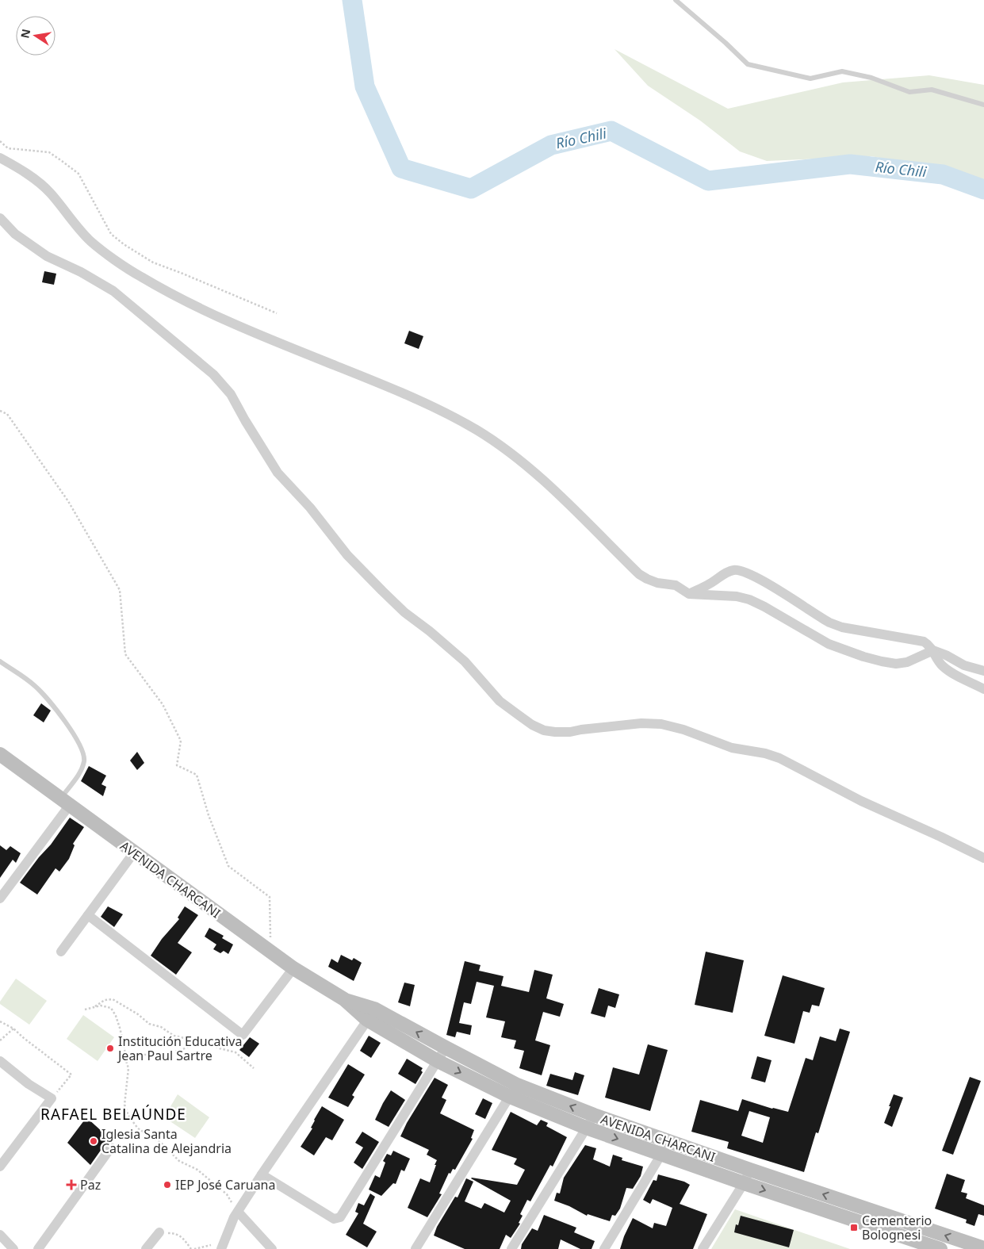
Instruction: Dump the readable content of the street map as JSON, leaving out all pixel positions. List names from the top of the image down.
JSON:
{
  "streets": {
    "main road": ["AVENIDA CHARCANI"]
  },
  "districts": ["RAFAEL BELAÚNDE"],
  "water": ["Río Chili"],
  "places": {
    "other": ["Institución Educativa Jean Paul Sartre", "Iglesia Santa Catalina de Alejandria", "IEP José Caruana"],
    "health": ["Paz"],
    "transit": ["Cementerio Bolognesi"]
  },
  "north": "left"
}
